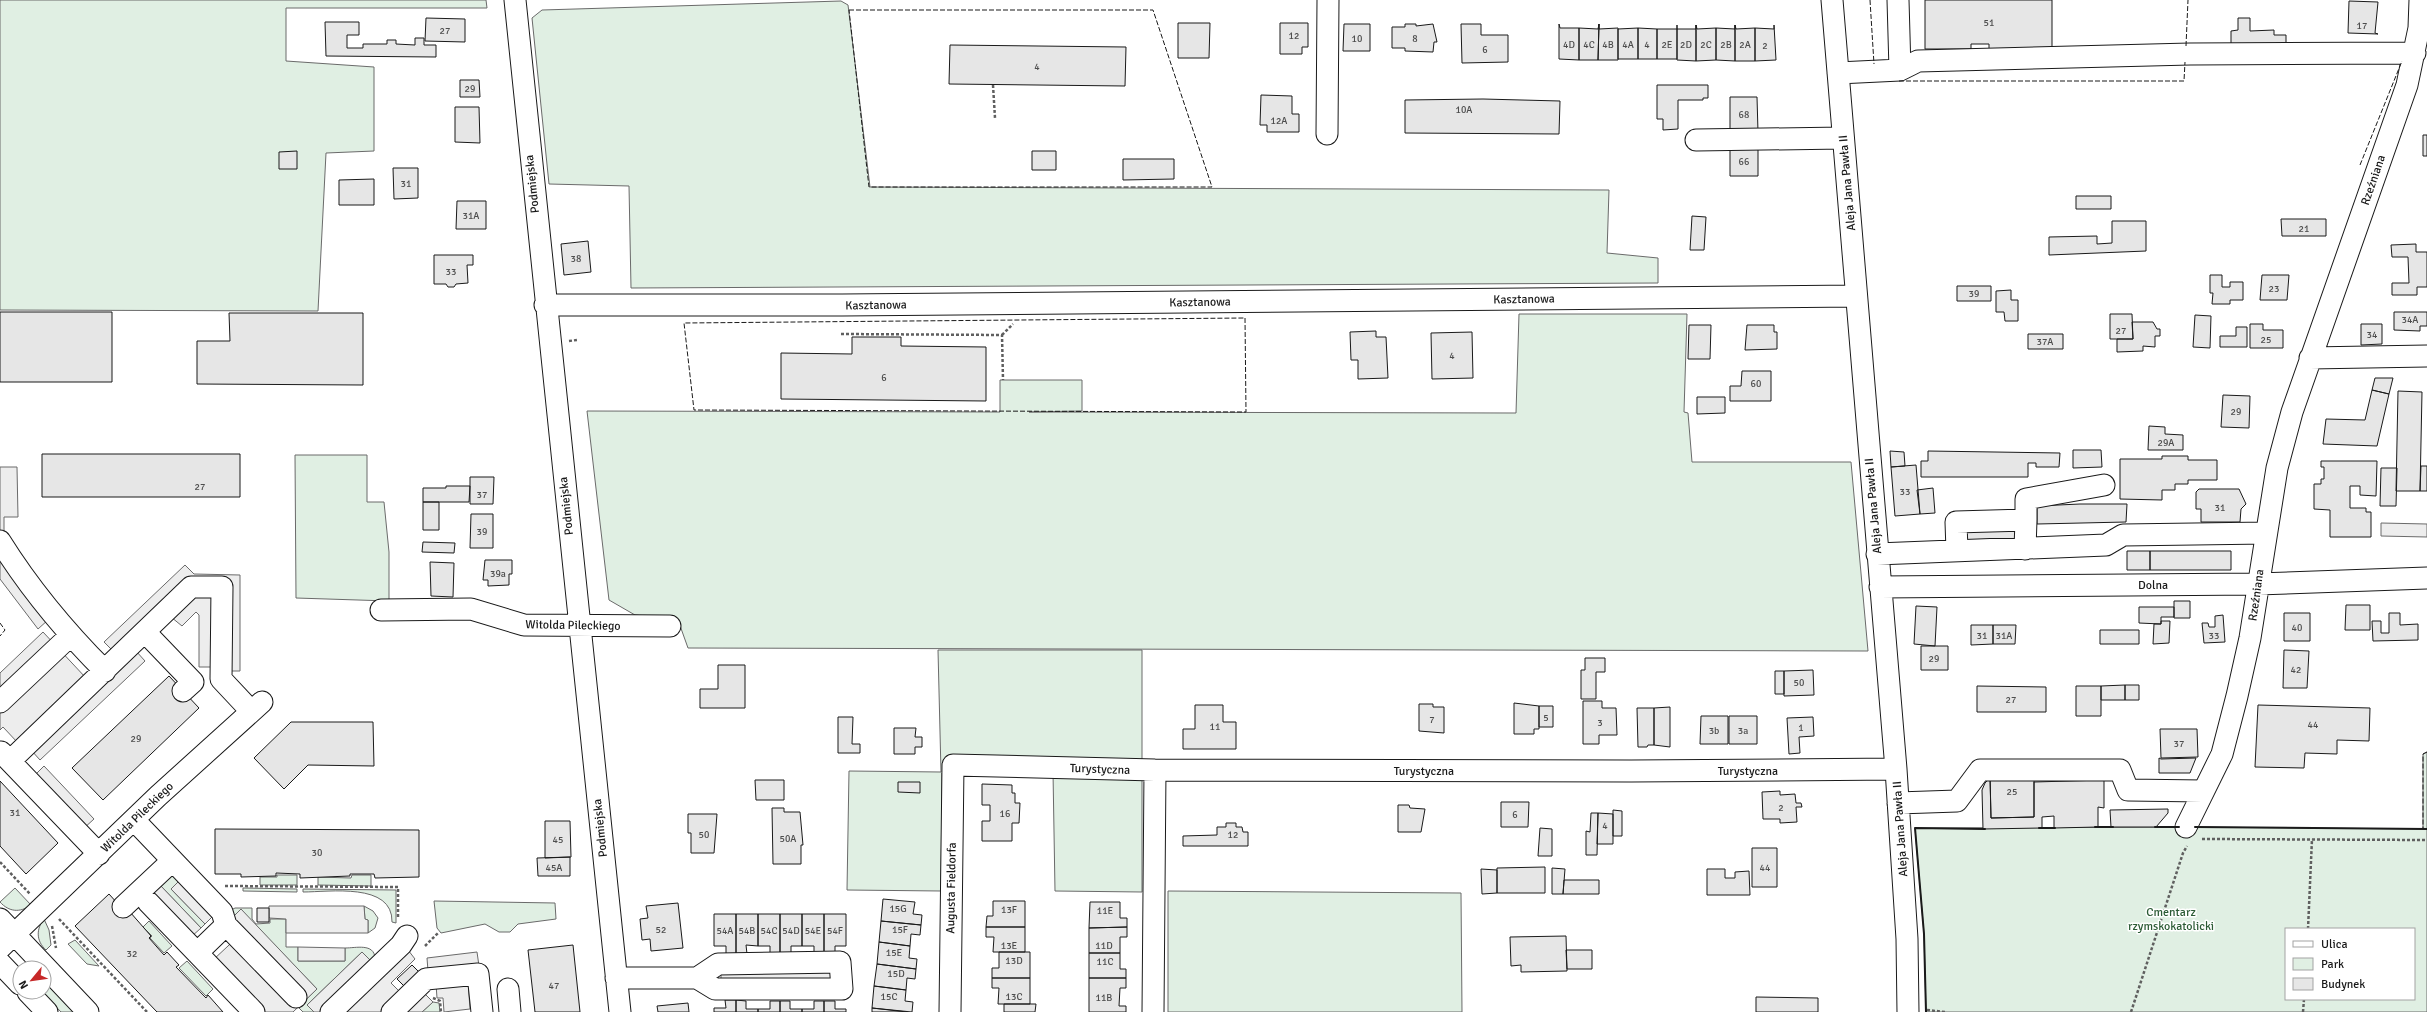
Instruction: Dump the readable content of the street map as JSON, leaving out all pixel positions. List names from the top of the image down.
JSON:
{
  "streets": {
    "street": [
      "Rzeźniana",
      "Aleja Jana Pawła II",
      "Podmiejska",
      "Kasztanowa",
      "Dolna",
      "Witolda Pileckiego",
      "Turystyczna",
      "Augusta Fieldorfa"
    ]
  },
  "crossings": [
    ["Rzeźniana", "Dolna"],
    ["Aleja Jana Pawła II", "Kasztanowa"],
    ["Aleja Jana Pawła II", "Dolna"],
    ["Aleja Jana Pawła II", "Turystyczna"],
    ["Podmiejska", "Kasztanowa"],
    ["Podmiejska", "Witolda Pileckiego"],
    ["Turystyczna", "Augusta Fieldorfa"]
  ],
  "parks": ["Cmentarz rzymskokatolicki"],
  "house_numbers": [
    "51",
    "17",
    "27",
    "12",
    "10",
    "8",
    "4D",
    "4C",
    "4B",
    "4A",
    "4",
    "2E",
    "2D",
    "2C",
    "2B",
    "2A",
    "2",
    "6",
    "4",
    "29",
    "10A",
    "68",
    "12A",
    "66",
    "31",
    "31A",
    "21",
    "38",
    "33",
    "23",
    "39",
    "34A",
    "27",
    "34",
    "25",
    "37A",
    "4",
    "6",
    "60",
    "29",
    "29A",
    "27",
    "33",
    "37",
    "31",
    "39",
    "39a",
    "40",
    "31",
    "31A",
    "33",
    "29",
    "42",
    "50",
    "27",
    "5",
    "7",
    "3",
    "44",
    "11",
    "1",
    "3b",
    "3a",
    "29",
    "37",
    "25",
    "2",
    "31",
    "16",
    "6",
    "4",
    "50",
    "12",
    "50A",
    "45",
    "30",
    "45A",
    "44",
    "15G",
    "13F",
    "11E",
    "52",
    "15F",
    "54A",
    "54B",
    "54C",
    "54D",
    "54E",
    "54F",
    "13E",
    "11D",
    "15E",
    "32",
    "13D",
    "11C",
    "15D",
    "47",
    "15C",
    "13C",
    "11B"
  ],
  "legend": ["Ulica", "Park", "Budynek"],
  "north": "bottom left"
}
